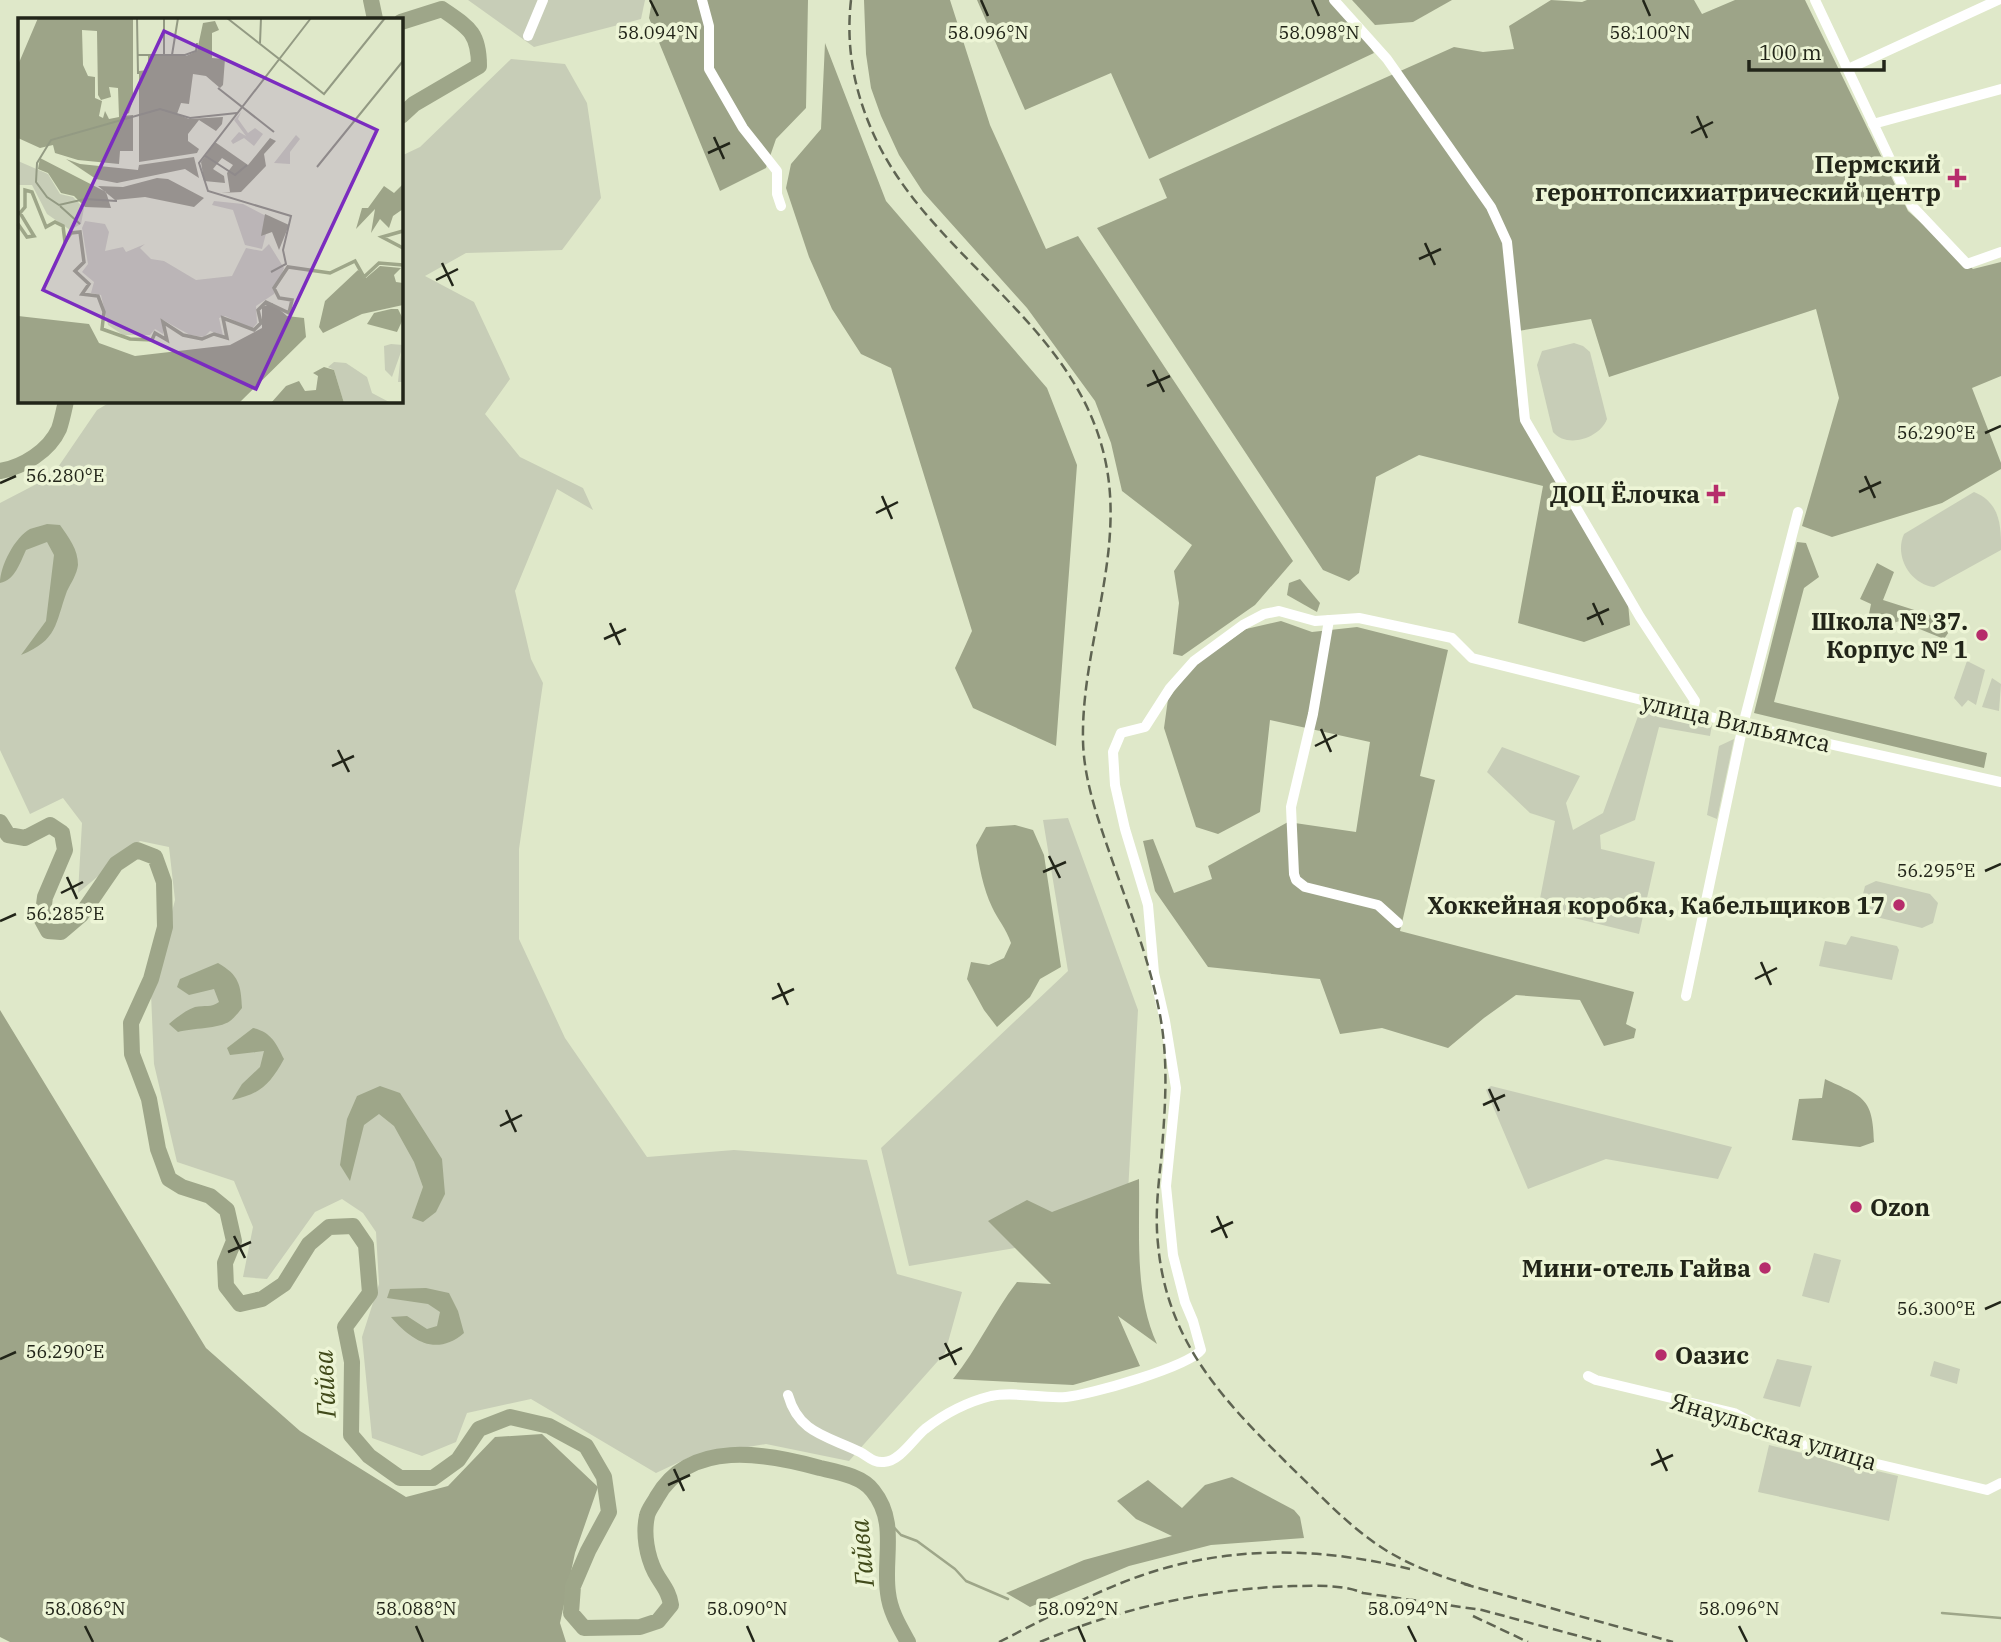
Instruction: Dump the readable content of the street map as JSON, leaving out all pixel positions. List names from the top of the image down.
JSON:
{
  "streets": {
    "street": ["улица Вильямса", "Янаульская улица"]
  },
  "water": ["Гайва"],
  "places": {
    "health": ["Пермский геронтопсихиатрический центр", "ДОЦ Ёлочка"],
    "other": [
      "Школа № 37. Корпус № 1",
      "Хоккейная коробка, Кабельщиков 17",
      "Ozon",
      "Мини-отель Гайва",
      "Оазис"
    ]
  },
  "scale_bar": "100 m",
  "coordinates": [
    "58.094°N",
    "58.096°N",
    "58.098°N",
    "58.100°N",
    "56.290°E",
    "56.280°E",
    "56.295°E",
    "56.285°E",
    "56.300°E",
    "58.086°N",
    "58.088°N",
    "58.090°N",
    "58.092°N"
  ]
}
